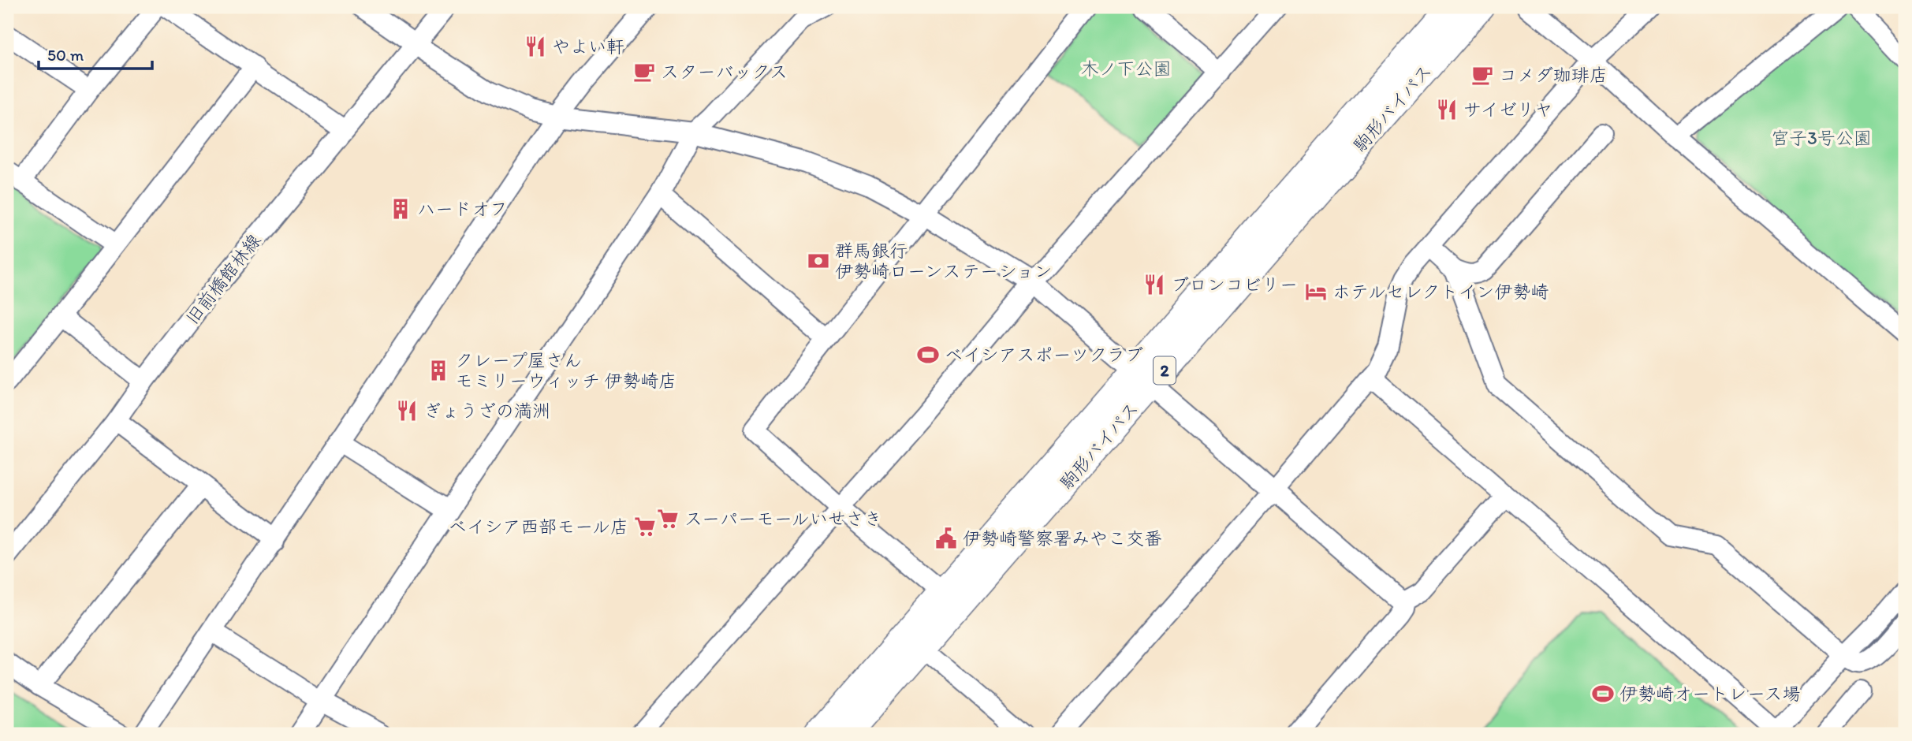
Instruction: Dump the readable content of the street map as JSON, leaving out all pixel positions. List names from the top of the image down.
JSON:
{
  "streets": {
    "main road": ["駒形バイパス", "2"],
    "street": ["旧前橋館林線"]
  },
  "parks": ["木ノ下公園", "宮子3号公園"],
  "places": {
    "restaurant": [
      "やよい軒",
      "サイゼリヤ",
      "ブロンコビリー",
      "ぎょうざの満洲"
    ],
    "cafe": ["スターバックス", "コメダ珈琲店"],
    "building": ["ハードオフ", "クレープ屋さん モミリーウィッチ 伊勢崎店"],
    "bank": ["群馬銀行 伊勢崎ローンステーション"],
    "hotel": ["ホテルセレクトイン伊勢崎"],
    "sports": ["ベイシアスポーツクラブ", "伊勢崎オートレース場"],
    "supermarket": ["スーパーモールいせさき", "ベイシア西部モール店"],
    "public building": ["伊勢崎警察署みやこ交番"]
  },
  "scale_bar": "50 m"
}
